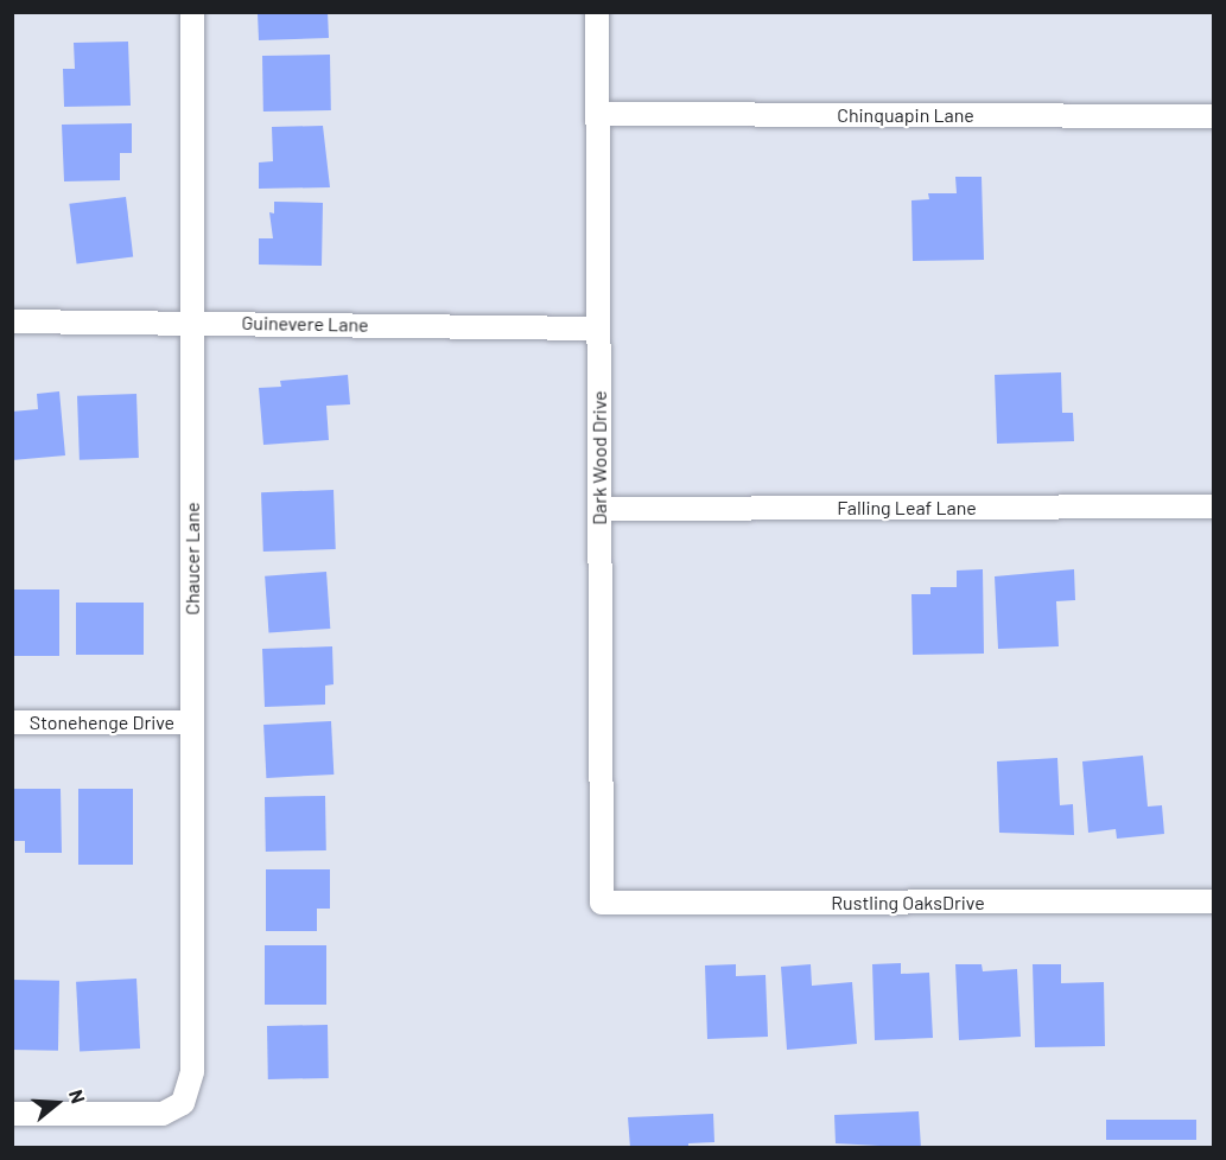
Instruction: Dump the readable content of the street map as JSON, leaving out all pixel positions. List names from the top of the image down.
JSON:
{
  "streets": {
    "street": [
      "Chinquapin Lane",
      "Guinevere Lane",
      "Dark Wood Drive",
      "Falling Leaf Lane",
      "Chaucer Lane",
      "Stonehenge Drive",
      "Rustling OaksDrive"
    ]
  },
  "crossings": [
    ["Chinquapin Lane", "Dark Wood Drive"],
    ["Guinevere Lane", "Dark Wood Drive"],
    ["Guinevere Lane", "Chaucer Lane"],
    ["Dark Wood Drive", "Falling Leaf Lane"],
    ["Dark Wood Drive", "Rustling OaksDrive"],
    ["Chaucer Lane", "Stonehenge Drive"]
  ],
  "north": "right"
}
